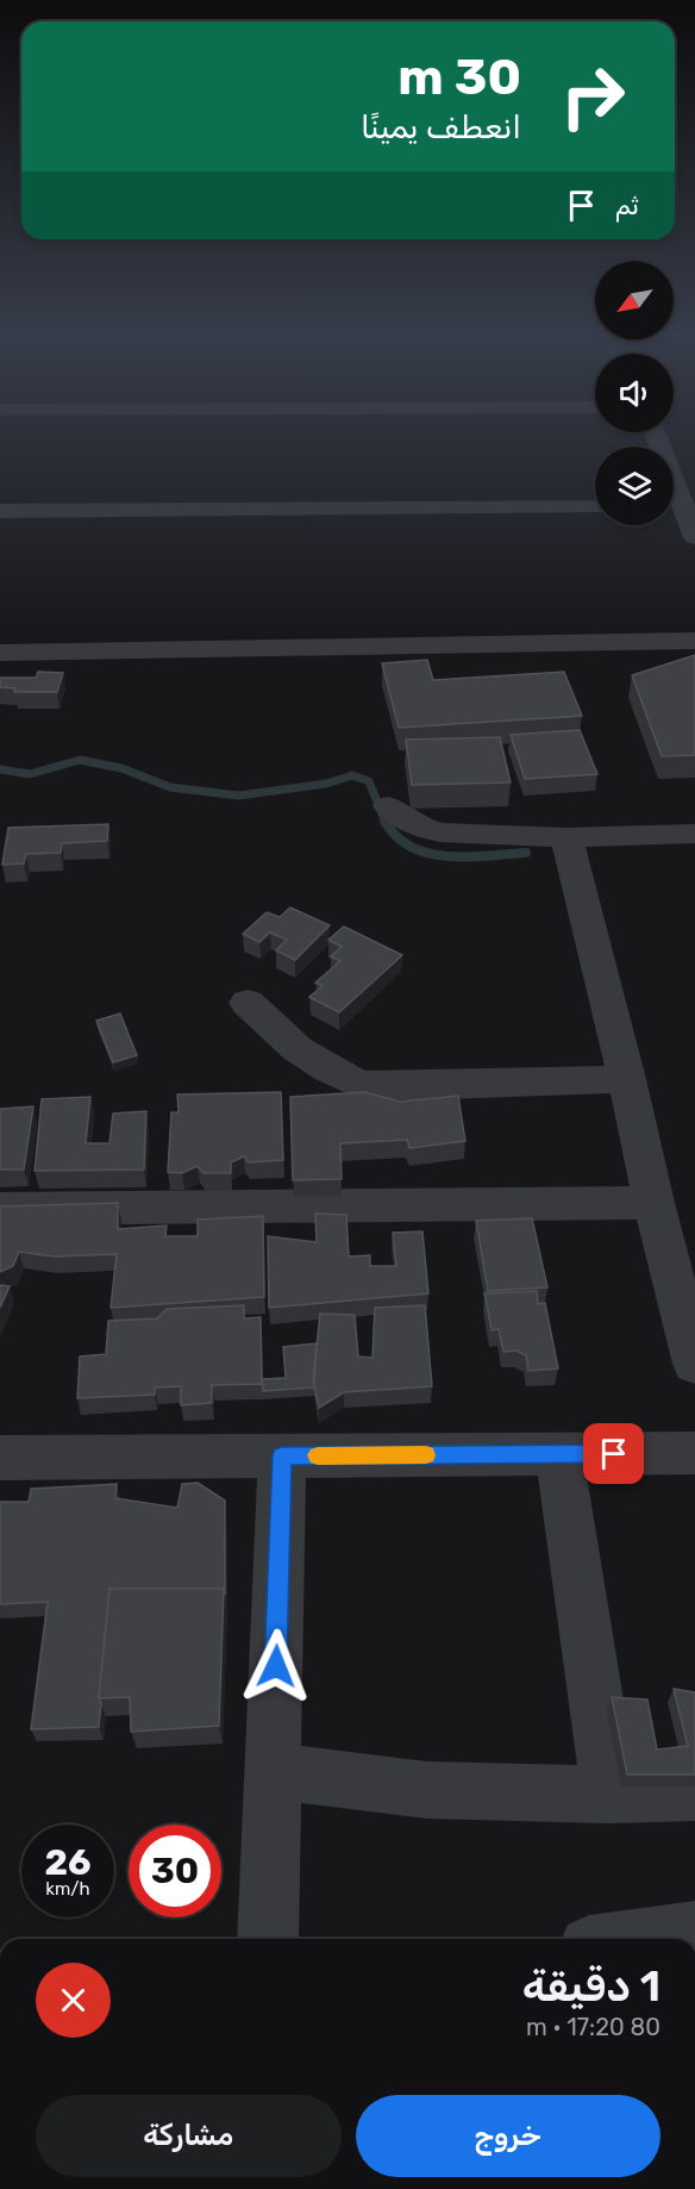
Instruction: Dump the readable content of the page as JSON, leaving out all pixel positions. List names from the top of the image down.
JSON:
{
  "north": "bottom left",
  "page": {
    "turn": ["30 m", "انعطف يمينًا"],
    "then": "ثم",
    "speed": "26 km/h",
    "limit": "30",
    "heading": ["1 دقيقة", "80 m · 17:20"],
    "buttons": ["خروج", "مشاركة"]
  }
}
